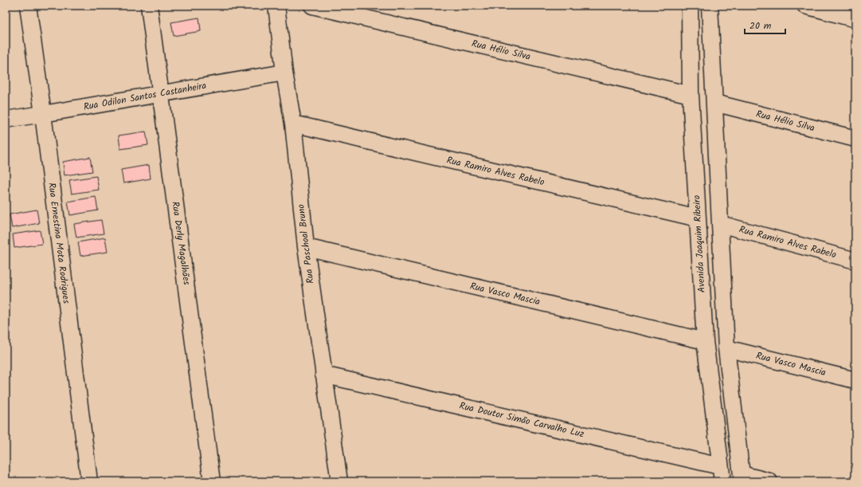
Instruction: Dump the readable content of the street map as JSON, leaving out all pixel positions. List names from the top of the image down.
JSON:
{
  "streets": {
    "street": [
      "Rua Hélio Silva",
      "Rua Odilon Santos Castanheira",
      "Rua Ramiro Alves Rabelo",
      "Rua Ernestina Mota Rodrigues",
      "Rua Derly Magalhães",
      "Rua Paschoal Bruno",
      "Avenida Joaquim Ribeiro",
      "Rua Vasco Mascia",
      "Rua Doutor Simão Carvalho Luz"
    ]
  },
  "crossings": [
    ["Rua Hélio Silva", "Avenida Joaquim Ribeiro"],
    ["Rua Odilon Santos Castanheira", "Rua Ernestina Mota Rodrigues"],
    ["Rua Odilon Santos Castanheira", "Rua Derly Magalhães"],
    ["Rua Odilon Santos Castanheira", "Rua Paschoal Bruno"],
    ["Rua Ramiro Alves Rabelo", "Rua Paschoal Bruno"],
    ["Rua Ramiro Alves Rabelo", "Avenida Joaquim Ribeiro"],
    ["Rua Paschoal Bruno", "Rua Vasco Mascia"],
    ["Rua Paschoal Bruno", "Rua Doutor Simão Carvalho Luz"],
    ["Avenida Joaquim Ribeiro", "Rua Vasco Mascia"],
    ["Avenida Joaquim Ribeiro", "Rua Doutor Simão Carvalho Luz"]
  ],
  "scale_bar": "20 m"
}
